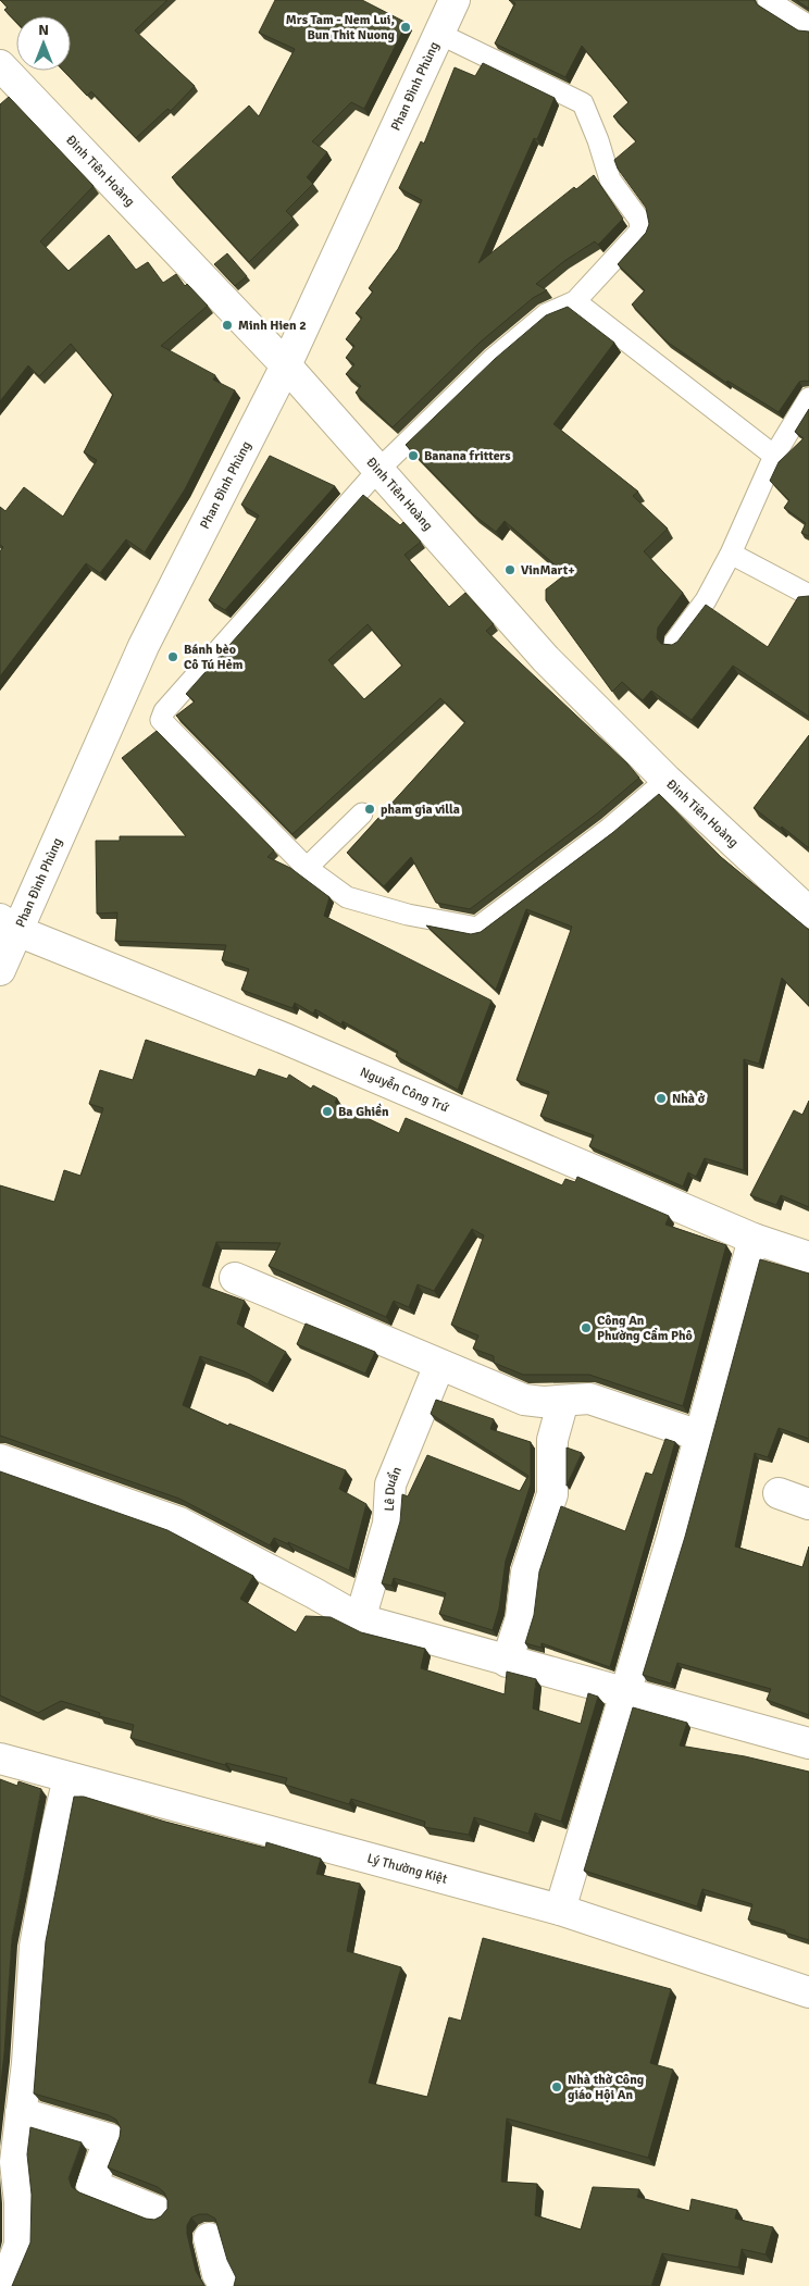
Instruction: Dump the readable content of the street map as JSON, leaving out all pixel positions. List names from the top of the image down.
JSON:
{
  "streets": {
    "street": [
      "Phan Đình Phùng",
      "Đinh Tiên Hoàng",
      "Nguyễn Công Trứ",
      "Lê Duẩn",
      "Lý Thường Kiệt"
    ]
  },
  "crossings": [
    ["Phan Đình Phùng", "Đinh Tiên Hoàng"],
    ["Phan Đình Phùng", "Nguyễn Công Trứ"]
  ],
  "places": [
    "Mrs Tam - Nem Lui, Bun Thit Nuong",
    "Minh Hien 2",
    "Banana fritters",
    "VinMart+",
    "Bánh bèo Cô Tú Hẻm",
    "pham gia villa",
    "Nhà ở",
    "Ba Ghiền",
    "Công An Phường Cẩm Phô",
    "Nhà thờ Công giáo Hội An"
  ],
  "north": "top"
}
